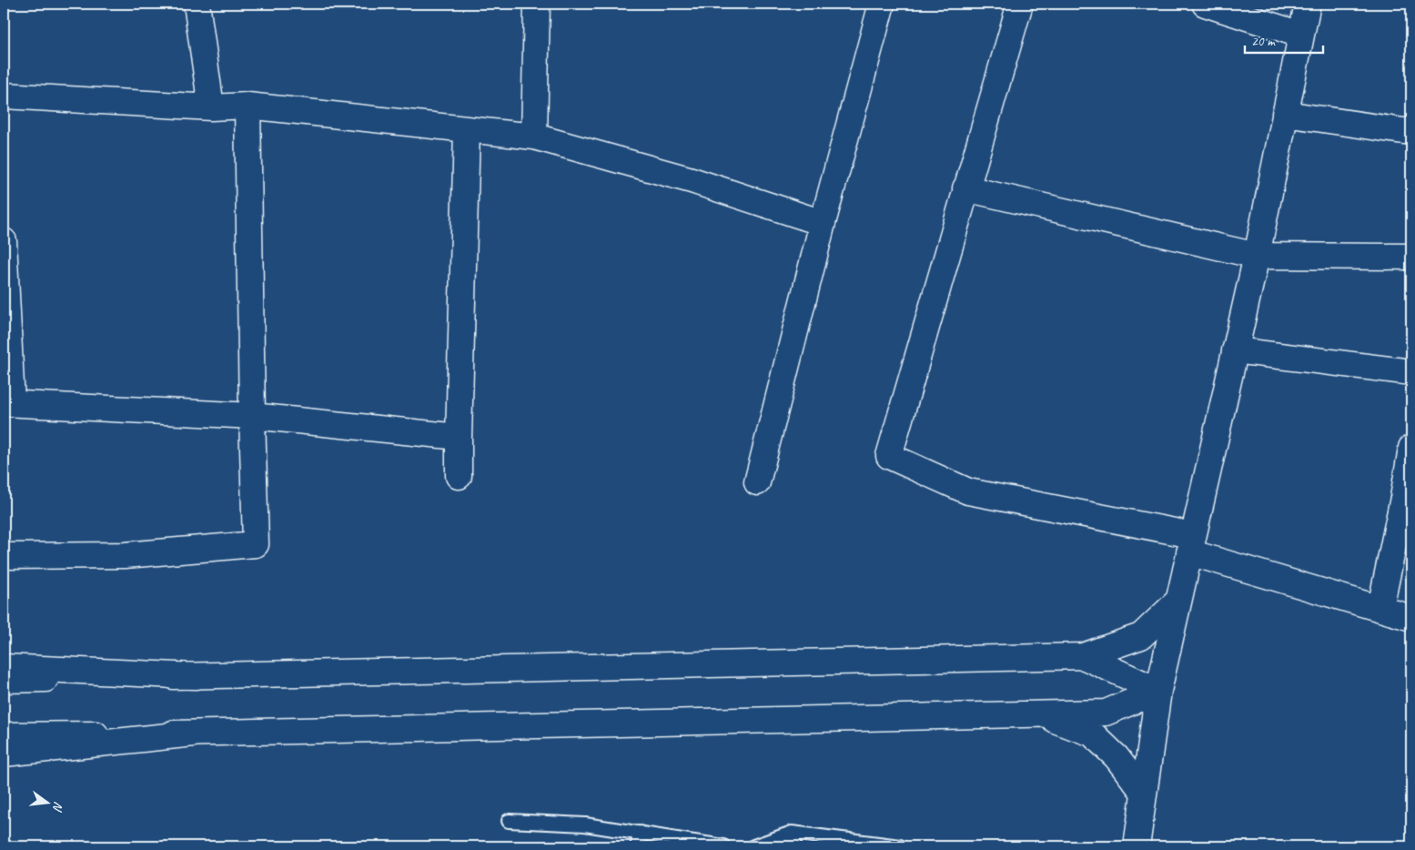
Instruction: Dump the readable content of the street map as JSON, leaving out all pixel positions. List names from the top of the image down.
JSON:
{
  "scale_bar": "20 m",
  "north": "right"
}
